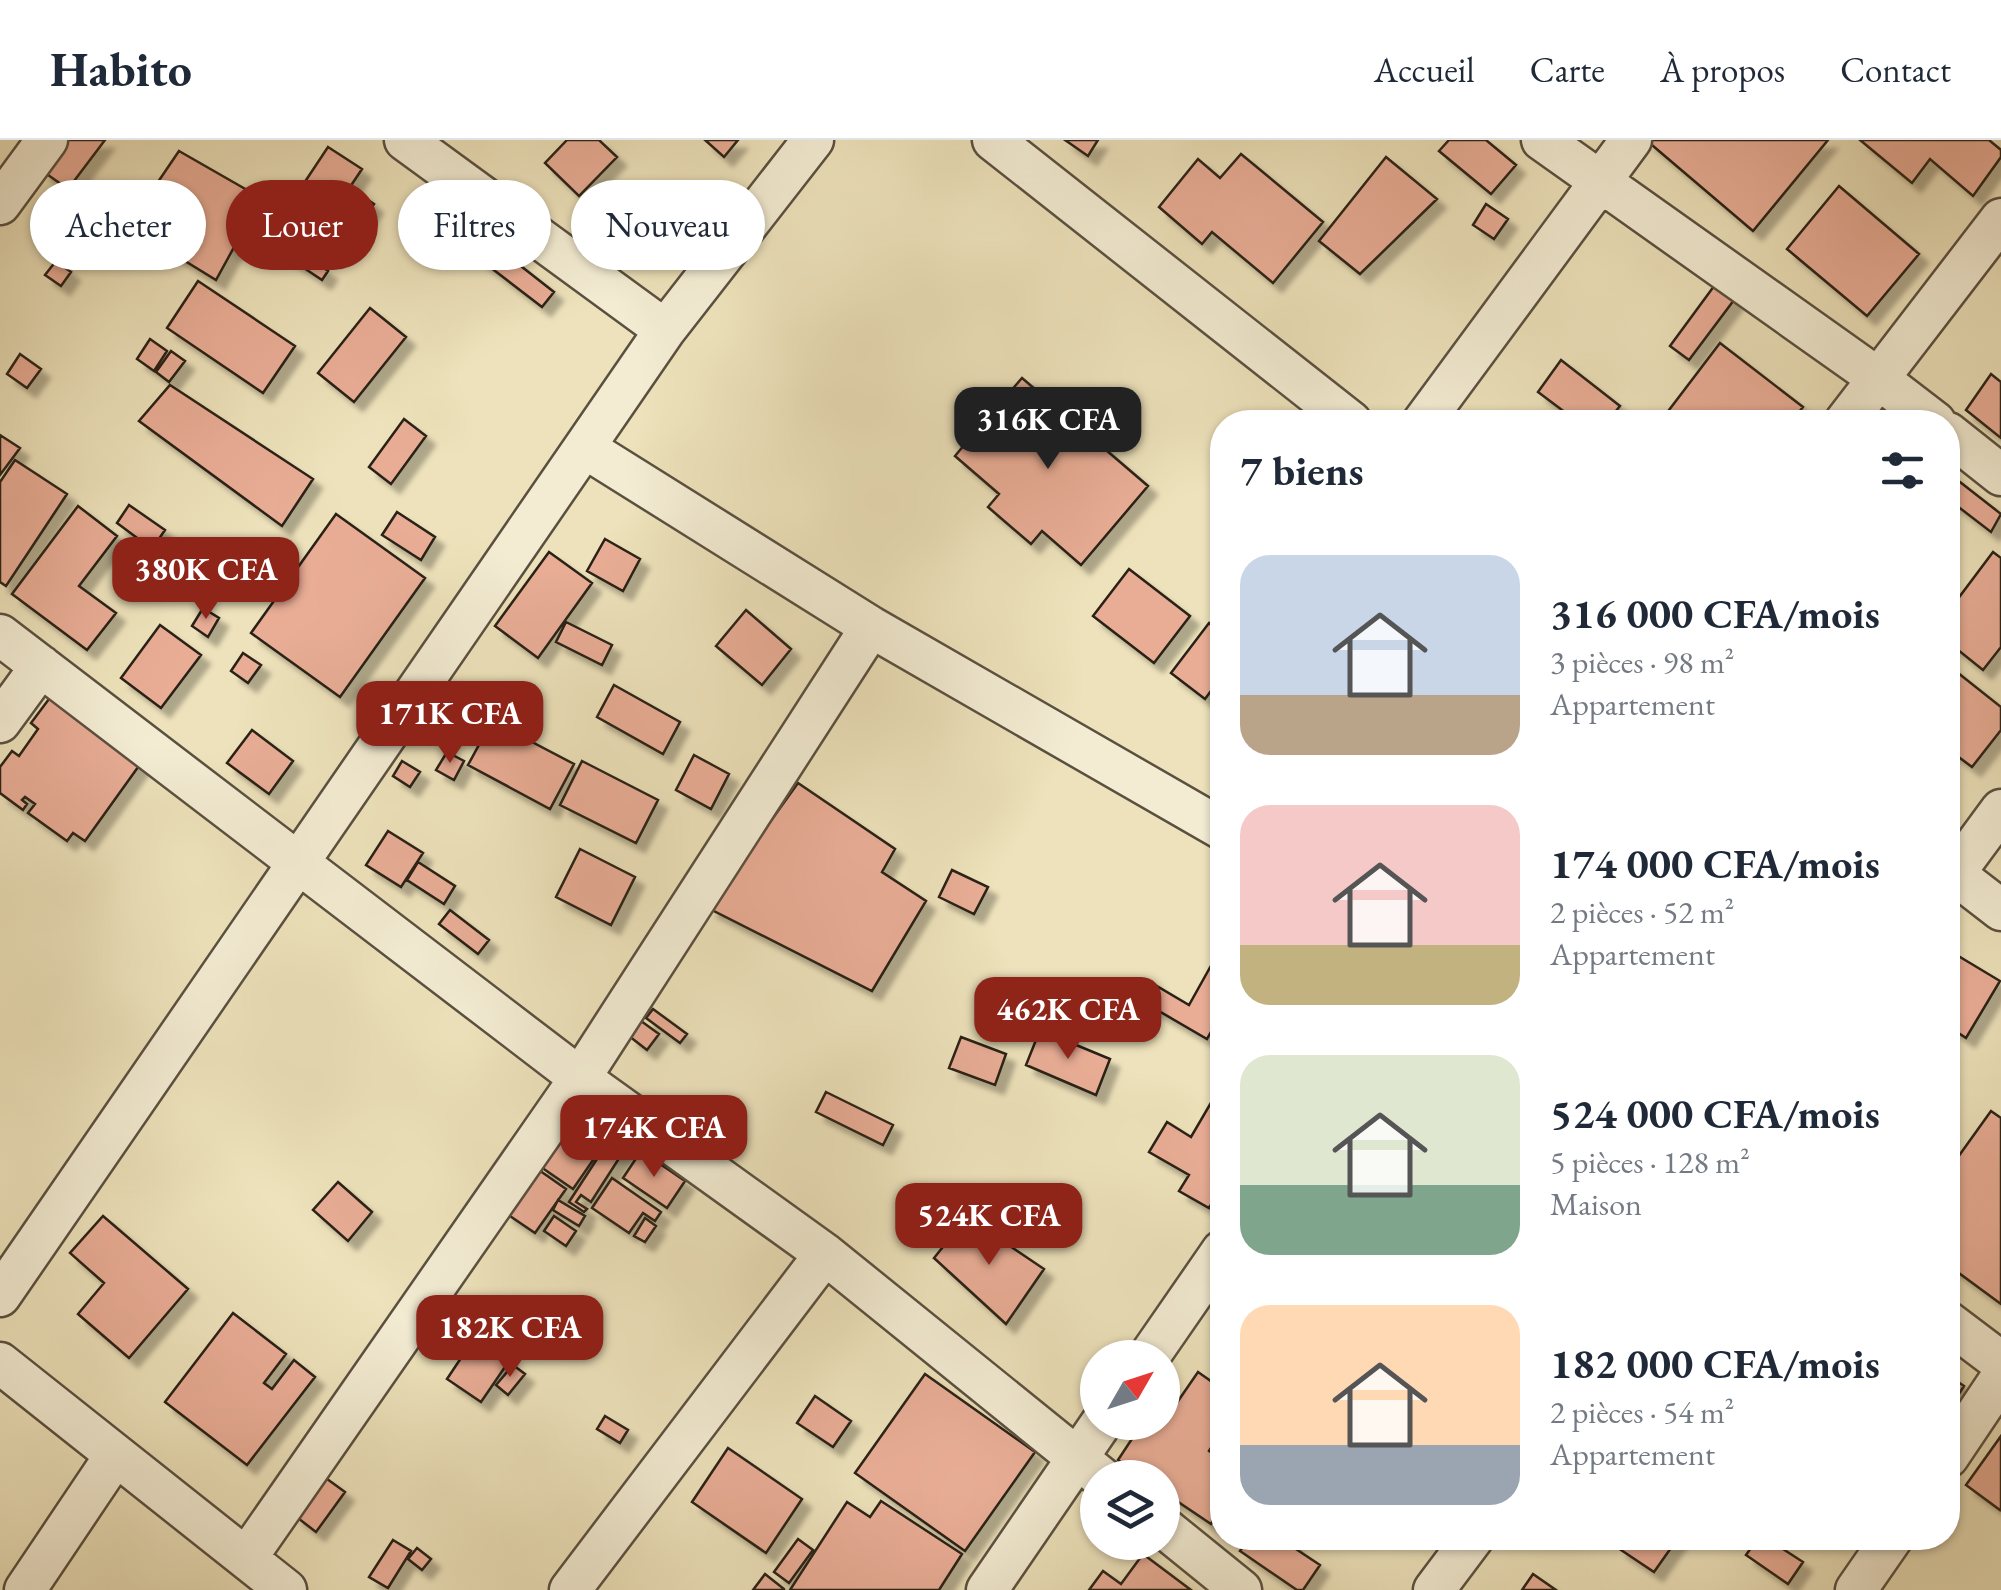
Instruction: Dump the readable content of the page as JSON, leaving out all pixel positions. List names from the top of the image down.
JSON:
{
  "north": "top right",
  "page": {
    "header": "Habito",
    "nav": [
      "Accueil",
      "Carte",
      "À propos",
      "Contact"
    ],
    "chip": [
      "Acheter",
      "Louer",
      "Filtres",
      "Nouveau"
    ],
    "price": [
      "316K CFA",
      "380K CFA",
      "171K CFA",
      "462K CFA",
      "174K CFA",
      "524K CFA",
      "182K CFA"
    ],
    "heading": "7 biens",
    "list": [
      {
        "name": "316 000 CFA/mois",
        "note": "3 pièces · 98 m² · Appartement"
      },
      {
        "name": "174 000 CFA/mois",
        "note": "2 pièces · 52 m² · Appartement"
      },
      {
        "name": "524 000 CFA/mois",
        "note": "5 pièces · 128 m² · Maison"
      },
      {
        "name": "182 000 CFA/mois",
        "note": "2 pièces · 54 m² · Appartement"
      }
    ]
  }
}
